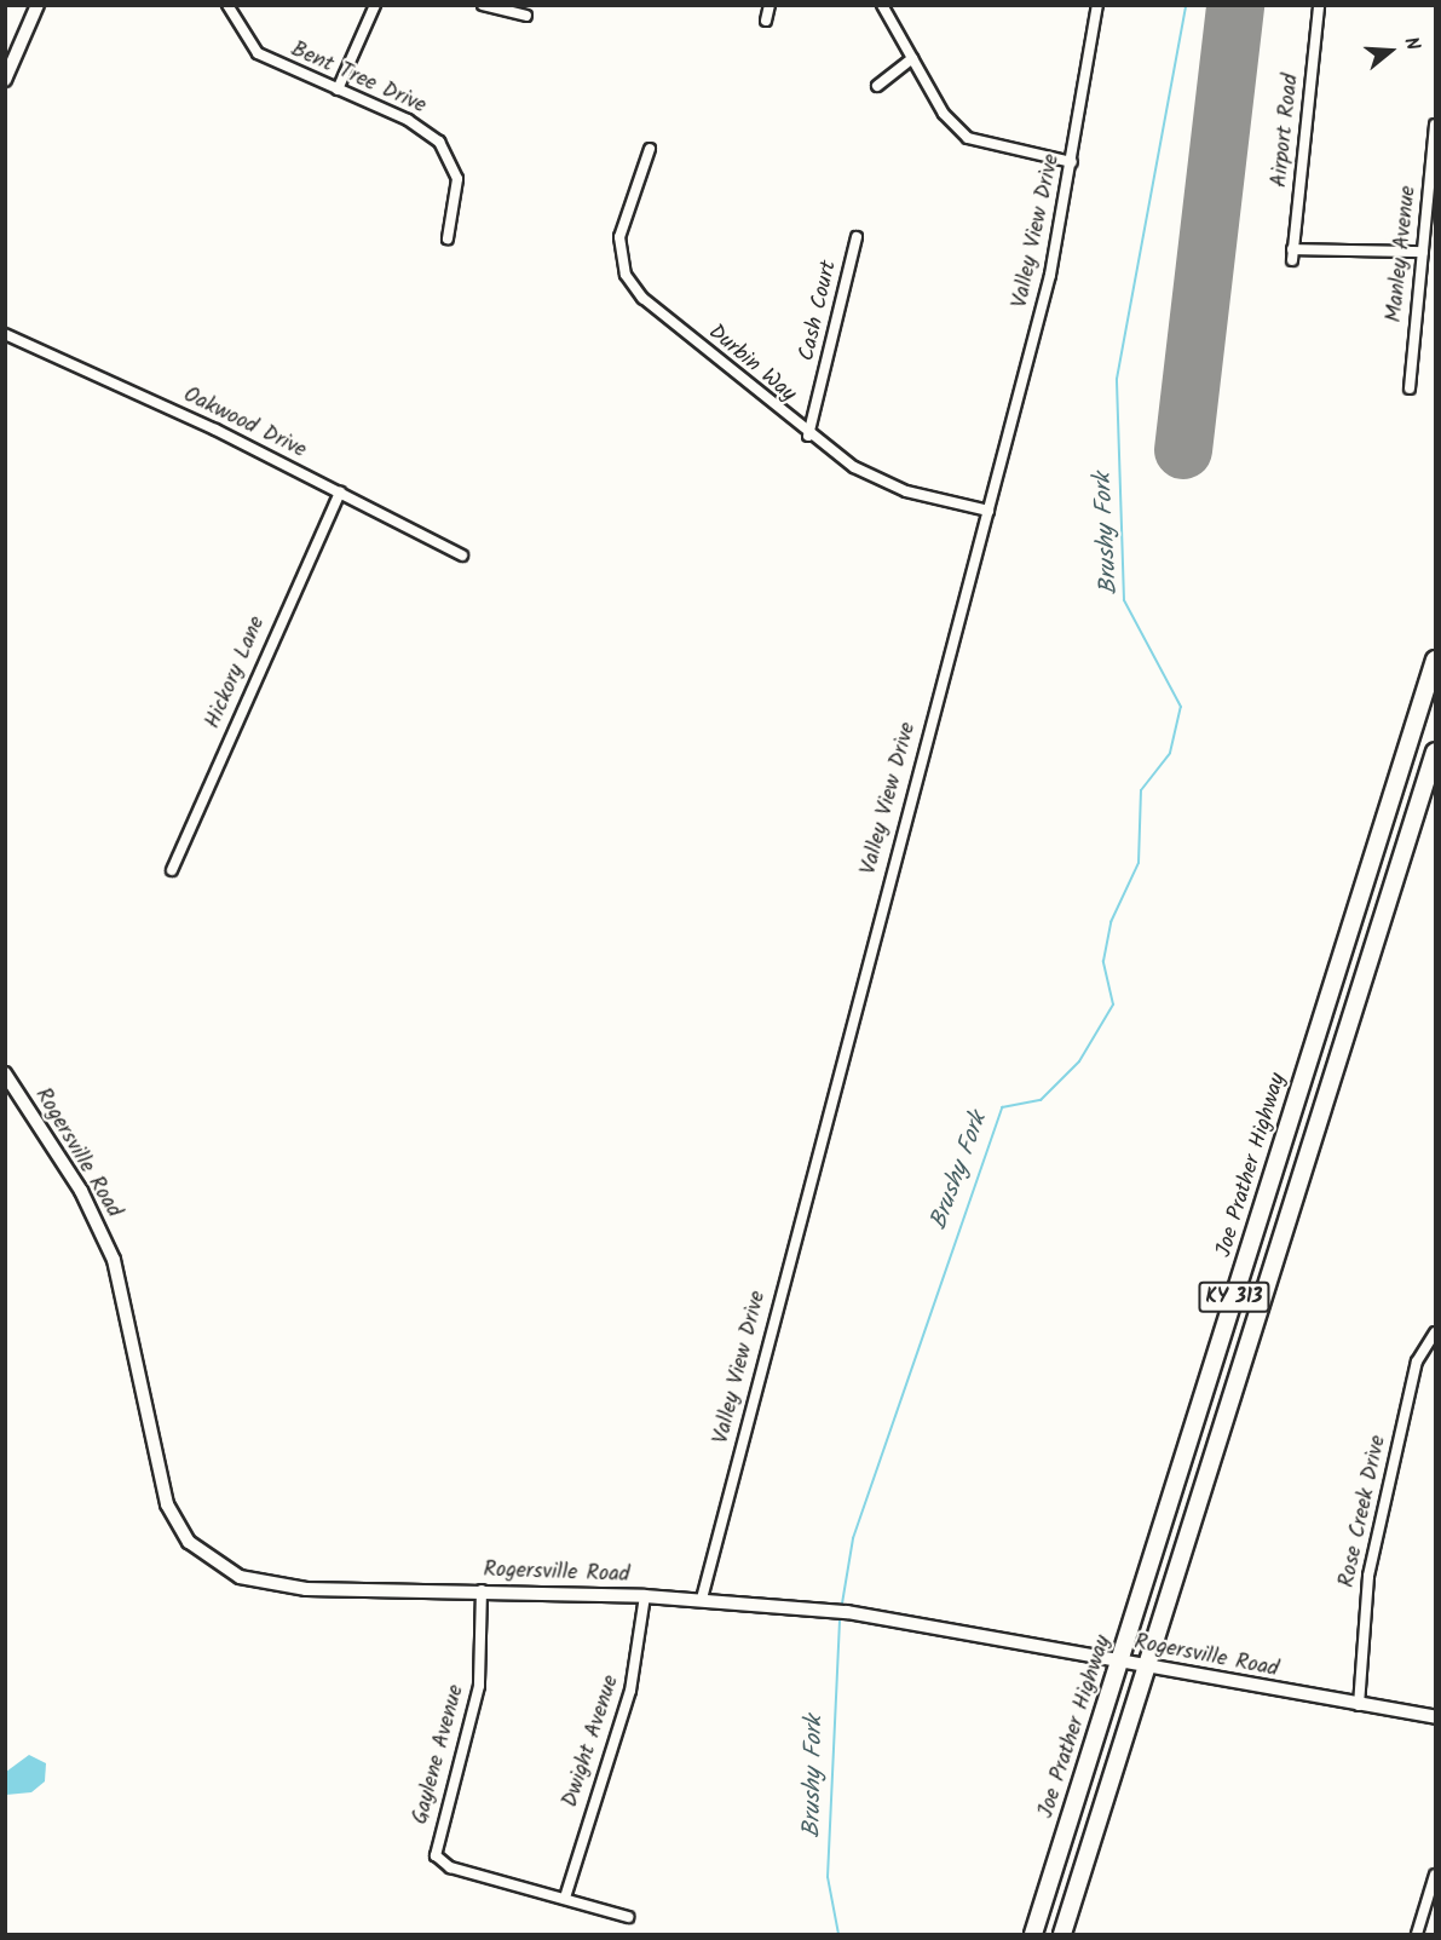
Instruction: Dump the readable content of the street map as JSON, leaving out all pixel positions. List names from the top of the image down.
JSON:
{
  "streets": {
    "highway": ["Joe Prather Highway", "KY 313"],
    "street": [
      "Bent Tree Drive",
      "Airport Road",
      "Valley View Drive",
      "Manley Avenue",
      "Cash Court",
      "Durbin Way",
      "Oakwood Drive",
      "Hickory Lane",
      "Rogersville Road",
      "Rose Creek Drive",
      "Dwight Avenue",
      "Gaylene Avenue"
    ]
  },
  "crossings": [
    ["Airport Road", "Manley Avenue"],
    ["Valley View Drive", "Durbin Way"],
    ["Valley View Drive", "Rogersville Road"],
    ["Cash Court", "Durbin Way"],
    ["Oakwood Drive", "Hickory Lane"],
    ["Rogersville Road", "Joe Prather Highway"],
    ["Rogersville Road", "KY 313"],
    ["Rogersville Road", "Rose Creek Drive"],
    ["Rogersville Road", "Dwight Avenue"],
    ["Rogersville Road", "Gaylene Avenue"],
    ["Dwight Avenue", "Gaylene Avenue"]
  ],
  "water": ["Brushy Fork"],
  "north": "right"
}
